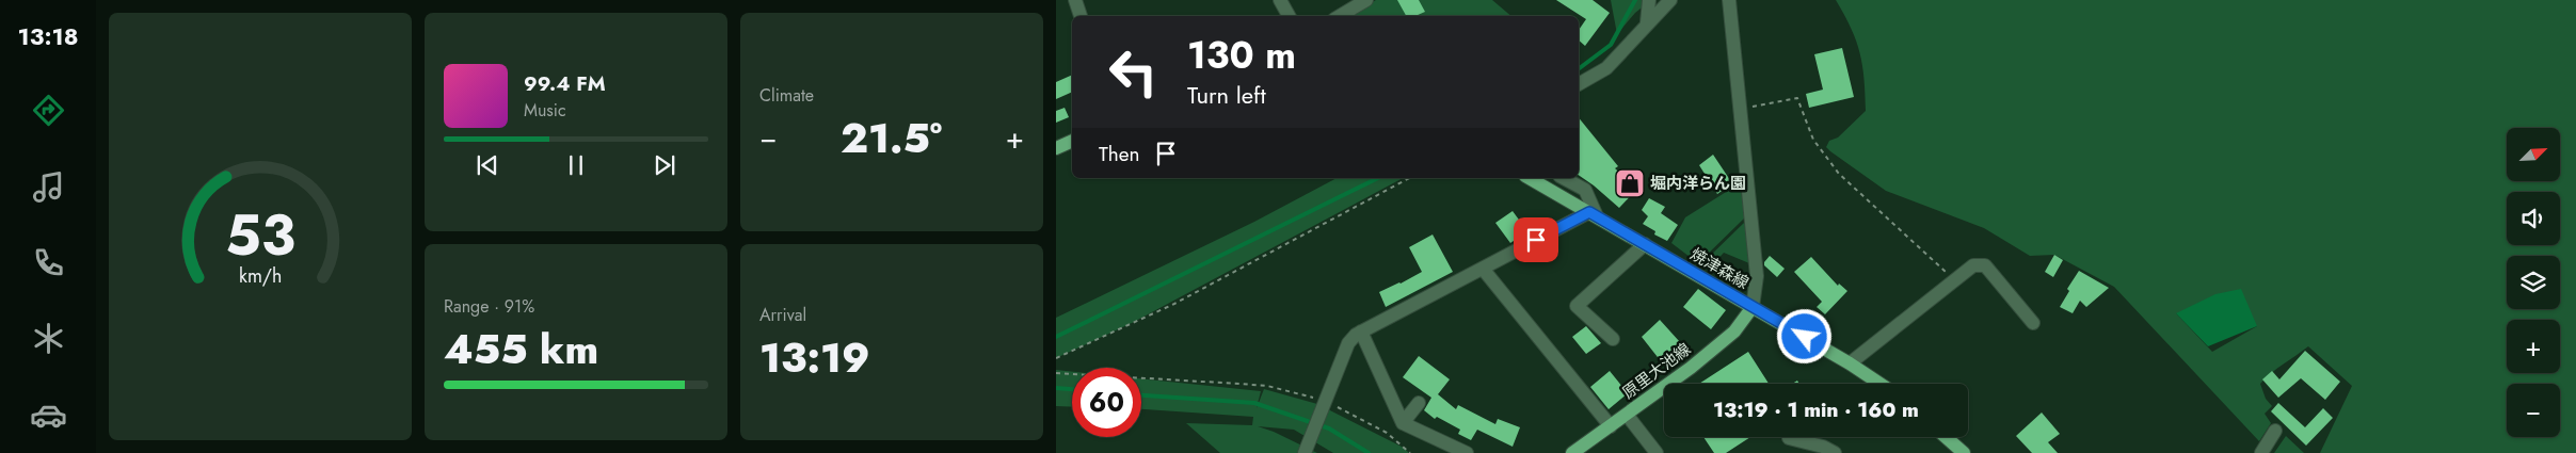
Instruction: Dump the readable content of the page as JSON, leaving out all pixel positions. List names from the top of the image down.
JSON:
{
  "streets": {
    "main road": ["焼津森線", "原里大池線"]
  },
  "crossings": [
    ["焼津森線", "原里大池線"]
  ],
  "places": {
    "shop": ["堀内洋らん園"]
  },
  "north": "top right",
  "page": {
    "tabs": "13:18",
    "tile": [
      "Climate",
      ["Range · 91%", "455 km"],
      ["Arrival", "13:19"]
    ],
    "turn": ["130 m", "Turn left"],
    "song": ["99.4 FM", "Music"],
    "heat": ["−", "21.5°", "+"],
    "map_buttons": ["+", "−"],
    "then": "Then",
    "limit": "60",
    "trip": "13:19 · 1 min · 160 m",
    "gauge": ["53", "km/h"]
  }
}
